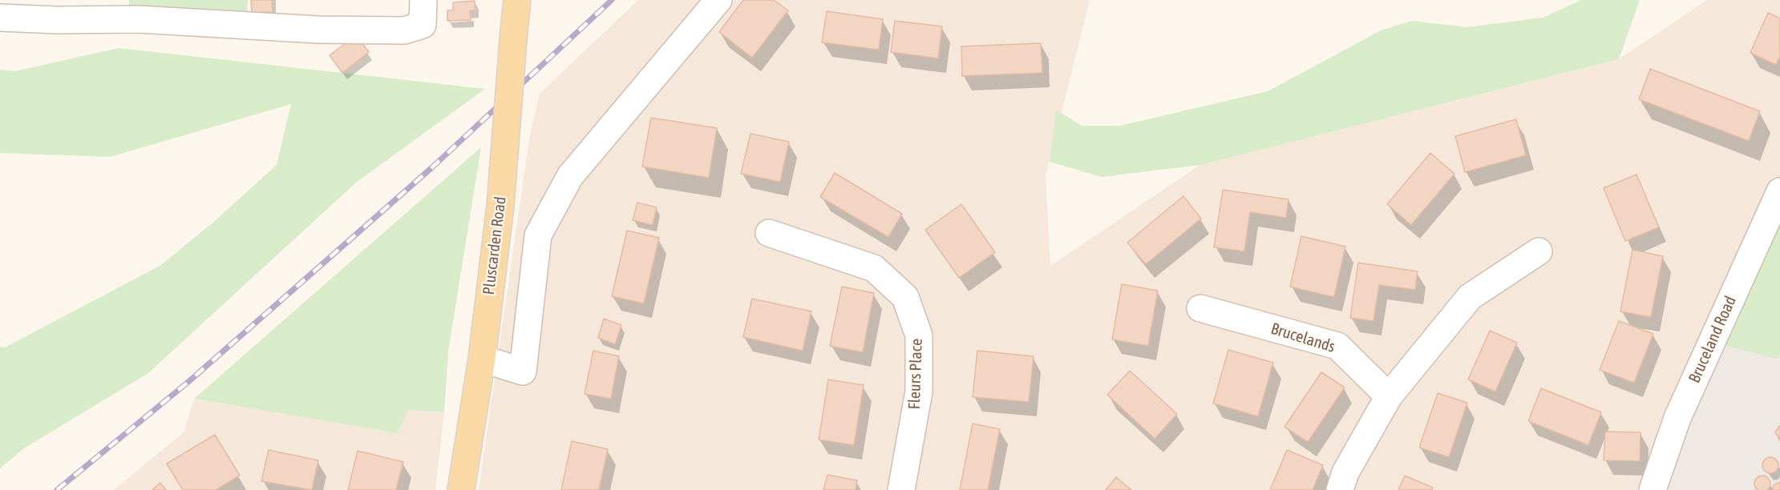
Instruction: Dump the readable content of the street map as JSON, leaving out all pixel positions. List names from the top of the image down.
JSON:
{
  "streets": {
    "main road": ["Pluscarden Road"],
    "street": ["Brucelands", "Bruceland Road", "Fleurs Place"]
  }
}
